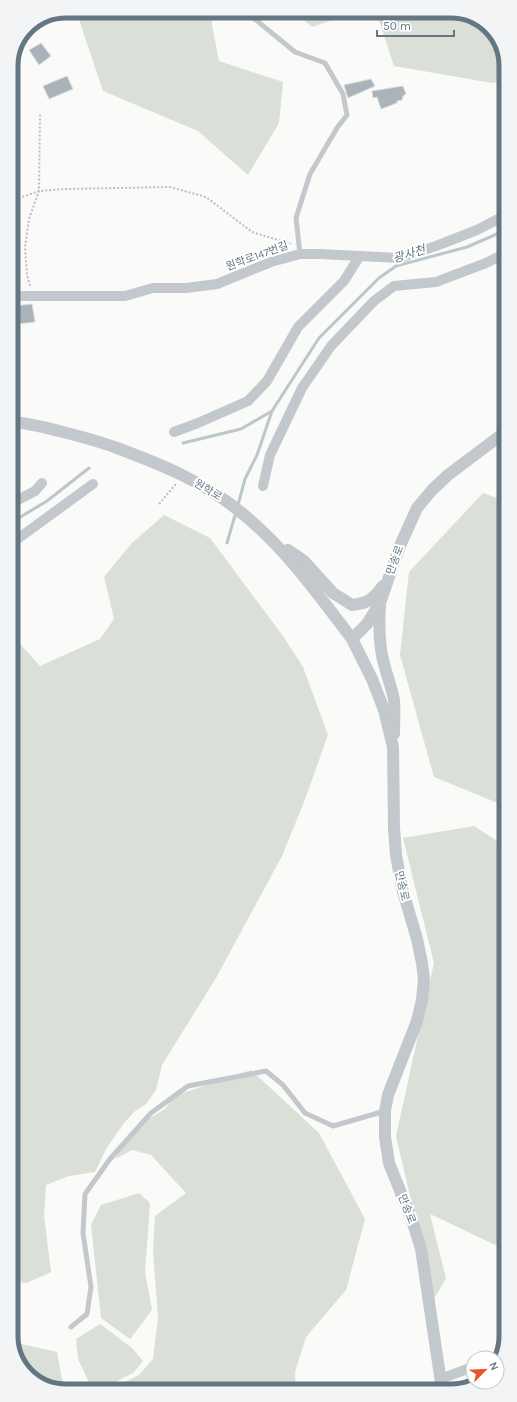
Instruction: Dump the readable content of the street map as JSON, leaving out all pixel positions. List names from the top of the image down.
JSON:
{
  "streets": {
    "street": ["원학로147번길", "원학로", "만송로"]
  },
  "crossings": [
    ["원학로", "만송로"]
  ],
  "water": ["광사천"],
  "scale_bar": "50 m",
  "north": "top right"
}
